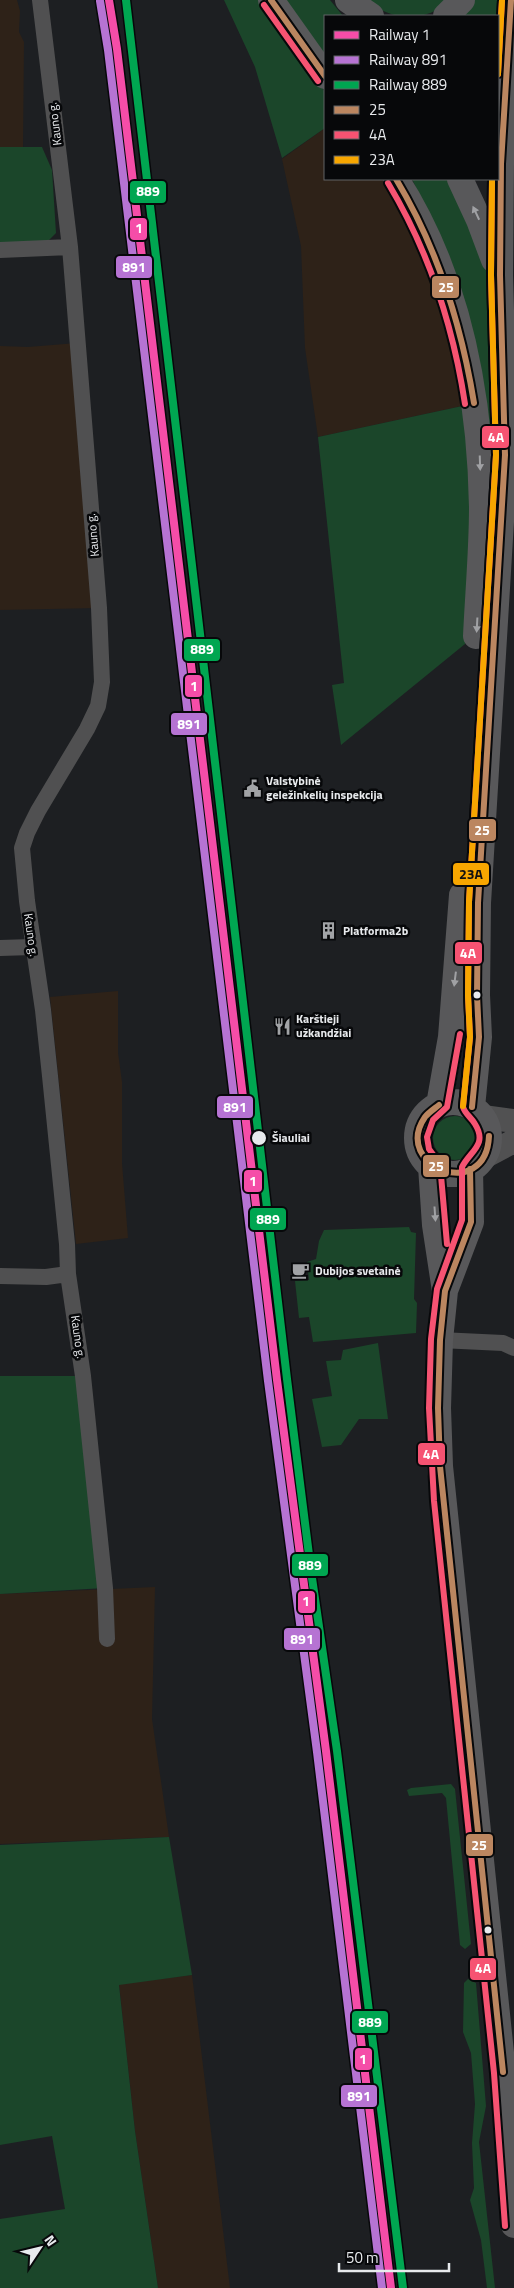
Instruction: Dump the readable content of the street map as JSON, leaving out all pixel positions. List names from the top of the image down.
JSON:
{
  "streets": {
    "street": ["Kauno g."]
  },
  "places": {
    "public building": ["Valstybinė geležinkelių inspekcija"],
    "building": ["Platforma2b"],
    "restaurant": ["Karštieji užkandžiai"],
    "other": ["Šiauliai"],
    "cafe": ["Dubijos svetainė"]
  },
  "lines": [
    "rail line 1",
    "rail line 889",
    "transit line 25",
    "transit line 4A",
    "transit line 23A",
    "rail line 891"
  ],
  "legend": [
    "Railway 1",
    "Railway 891",
    "Railway 889",
    "25",
    "4A",
    "23A"
  ],
  "scale_bar": "50 m",
  "north": "top right"
}
